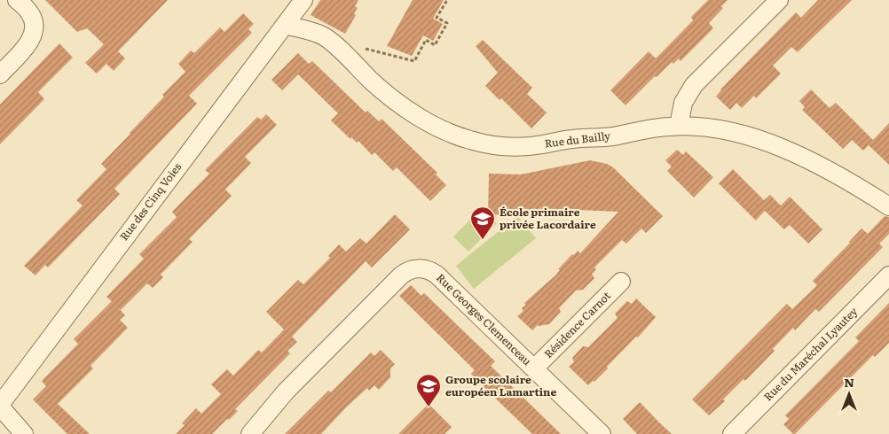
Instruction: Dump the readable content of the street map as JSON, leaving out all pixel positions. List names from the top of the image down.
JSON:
{
  "streets": {
    "street": [
      "Rue du Bailly",
      "Rue des Cinq Voies",
      "Rue Georges Clemenceau",
      "Résidence Carnot",
      "Rue du Maréchal Lyautey"
    ]
  },
  "crossings": [
    ["Rue du Bailly", "Rue des Cinq Voies"],
    ["Rue Georges Clemenceau", "Résidence Carnot"]
  ],
  "places": {
    "school or university": ["École primaire privée Lacordaire", "Groupe scolaire européen Lamartine"]
  },
  "north": "top"
}
